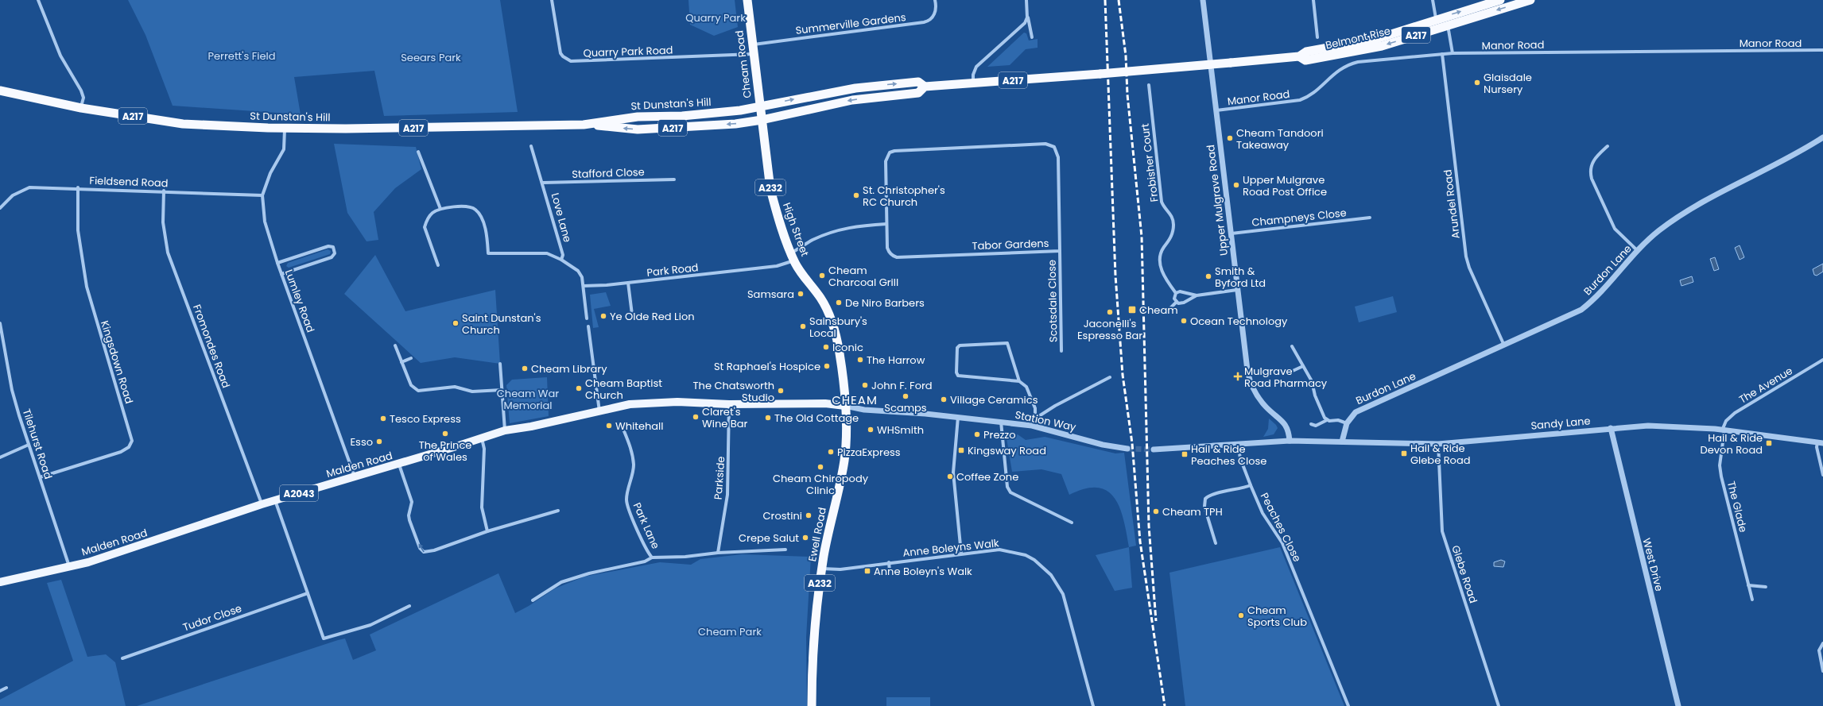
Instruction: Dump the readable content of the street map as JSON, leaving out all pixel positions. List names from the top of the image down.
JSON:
{
  "streets": {
    "highway": [
      "A217",
      "Belmont Rise",
      "Cheam Road",
      "St Dunstan's Hill",
      "A232",
      "High Street",
      "Ewell Road"
    ],
    "main road": ["Malden Road", "A2043"],
    "street": [
      "Summerville Gardens",
      "Manor Road",
      "Quarry Park Road",
      "Frobisher Court",
      "Stafford Close",
      "Fieldsend Road",
      "Upper Mulgrave Road",
      "Arundel Road",
      "Love Lane",
      "Champneys Close",
      "Tabor Gardens",
      "Park Road",
      "Burdon Lane",
      "Lumley Road",
      "Scotsdale Close",
      "Fromondes Road",
      "Kingsdown Road",
      "The Avenue",
      "Station Way",
      "Sandy Lane",
      "Tilehurst Road",
      "Parkside",
      "The Glade",
      "Park Lane",
      "Peaches Close",
      "Anne Boleyns Walk",
      "West Drive",
      "Glebe Road",
      "Tudor Close"
    ]
  },
  "crossings": [
    ["Summerville Gardens", "Cheam Road"],
    ["A217", "Belmont Rise"],
    ["A217", "Cheam Road"],
    ["A217", "St Dunstan's Hill"],
    ["A217", "High Street"],
    ["Manor Road", "Upper Mulgrave Road"],
    ["Manor Road", "Arundel Road"],
    ["Quarry Park Road", "Cheam Road"],
    ["Cheam Road", "St Dunstan's Hill"],
    ["Cheam Road", "High Street"],
    ["St Dunstan's Hill", "High Street"],
    ["St Dunstan's Hill", "Lumley Road"],
    ["Stafford Close", "Love Lane"],
    ["Fieldsend Road", "Lumley Road"],
    ["Fieldsend Road", "Fromondes Road"],
    ["Fieldsend Road", "Kingsdown Road"],
    ["Upper Mulgrave Road", "Champneys Close"],
    ["Upper Mulgrave Road", "Sandy Lane"],
    ["Arundel Road", "Burdon Lane"],
    ["High Street", "Park Road"],
    ["High Street", "Station Way"],
    ["High Street", "A2043"],
    ["High Street", "Ewell Road"],
    ["Tabor Gardens", "Park Road"],
    ["Tabor Gardens", "Scotsdale Close"],
    ["Burdon Lane", "Sandy Lane"],
    ["Lumley Road", "Malden Road"],
    ["Fromondes Road", "Malden Road"],
    ["Kingsdown Road", "Tilehurst Road"],
    ["The Avenue", "Sandy Lane"],
    ["The Avenue", "The Glade"],
    ["Station Way", "A2043"],
    ["Station Way", "Ewell Road"],
    ["Sandy Lane", "The Glade"],
    ["Sandy Lane", "West Drive"],
    ["Sandy Lane", "Glebe Road"],
    ["Tilehurst Road", "Malden Road"],
    ["Malden Road", "A2043"],
    ["Parkside", "A2043"],
    ["Parkside", "Park Lane"],
    ["A2043", "Ewell Road"],
    ["Ewell Road", "Anne Boleyns Walk"]
  ],
  "districts": ["CHEAM"],
  "parks": [
    "Quarry Park",
    "Perrett's Field",
    "Seears Park",
    "Cheam War Memorial",
    "Cheam Park"
  ],
  "places": {
    "other": [
      "Glaisdale Nursery",
      "Cheam Tandoori Takeaway",
      "Upper Mulgrave Road Post Office",
      "St. Christopher's RC Church",
      "Cheam Charcoal Grill",
      "Smith & Byford Ltd",
      "Samsara",
      "De Niro Barbers",
      "Jaconelli's Espresso Bar",
      "Ye Olde Red Lion",
      "Ocean Technology",
      "Saint Dunstan's Church",
      "Sainsbury's Local",
      "Iconic",
      "The Harrow",
      "St Raphael's Hospice",
      "Cheam Library",
      "John F. Ford",
      "Cheam Baptist Church",
      "The Chatsworth Studio",
      "Scamps",
      "Village Ceramics",
      "Claret's Wine Bar",
      "The Old Cottage",
      "Tesco Express",
      "Whitehall",
      "WHSmith",
      "The Prince of Wales",
      "Prezzo",
      "Esso",
      "PizzaExpress",
      "Cheam Chiropody Clinic",
      "Coffee Zone",
      "Cheam TPH",
      "Crostini",
      "Crepe Salut",
      "Cheam Sports Club"
    ],
    "transit": [
      "Cheam",
      "Hail & Ride Devon Road",
      "Kingsway Road",
      "Hail & Ride Glebe Road",
      "Hail & Ride Peaches Close",
      "Anne Boleyn's Walk"
    ],
    "health": ["Mulgrave Road Pharmacy"]
  }
}
